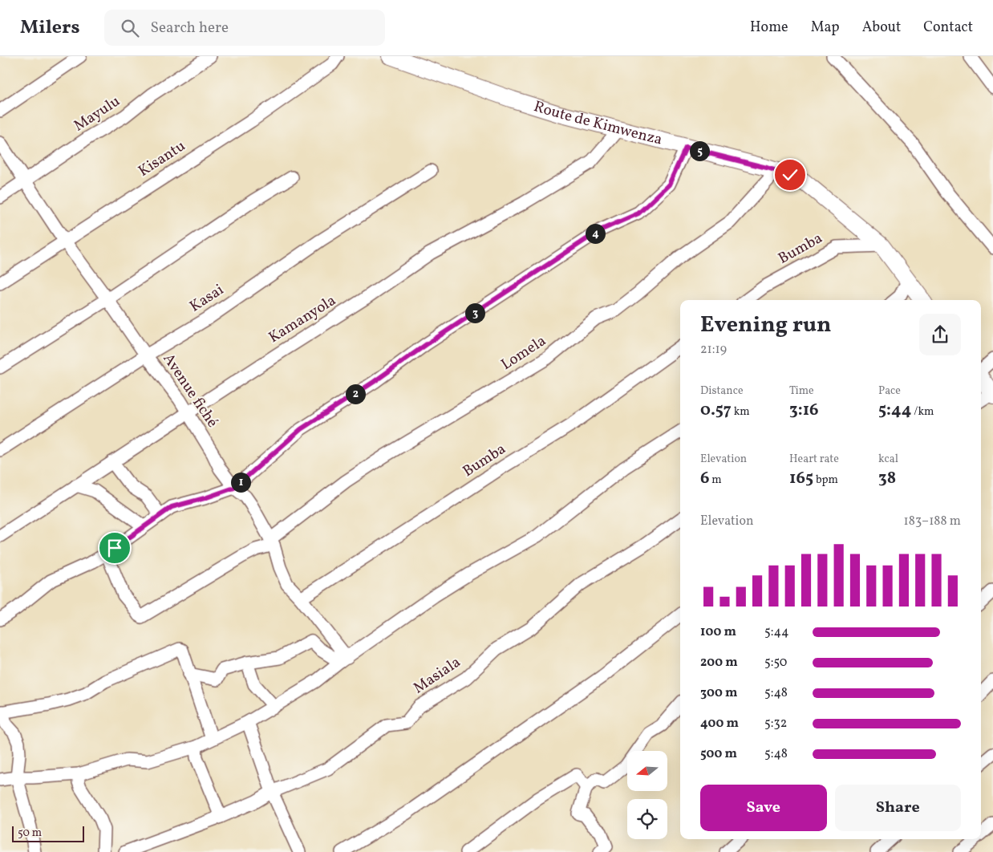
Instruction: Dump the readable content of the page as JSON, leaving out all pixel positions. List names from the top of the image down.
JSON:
{
  "streets": {
    "street": [
      "Mayulu",
      "Route de Kimwenza",
      "Kisantu",
      "Bumba",
      "Kasai",
      "Kamanyola",
      "Lomela",
      "Avenue fiché",
      "Masiala"
    ]
  },
  "crossings": [
    ["Mayulu", "Avenue fiché"],
    ["Route de Kimwenza", "Bumba"],
    ["Route de Kimwenza", "Kamanyola"],
    ["Route de Kimwenza", "Lomela"],
    ["Kisantu", "Avenue fiché"],
    ["Bumba", "Avenue fiché"],
    ["Kasai", "Avenue fiché"],
    ["Kamanyola", "Avenue fiché"],
    ["Lomela", "Avenue fiché"]
  ],
  "scale_bar": "50 m",
  "north": "left",
  "page": {
    "header": "Milers",
    "search": "Search here",
    "nav": [
      "Home",
      "Map",
      "About",
      "Contact"
    ],
    "pins": [
      "5",
      "4",
      "3",
      "2",
      "1"
    ],
    "heading": ["Evening run", "21:19"],
    "stats": [
      ["Distance", "0.57 km"],
      ["Time", "3:16"],
      ["Pace", "5:44 /km"],
      ["Elevation", "6 m"],
      ["Heart rate", "165 bpm"],
      ["kcal", "38"]
    ],
    "chart": ["Elevation", "183–188 m"],
    "list": [
      {
        "name": "100 m",
        "note": "5:44"
      },
      {
        "name": "200 m",
        "note": "5:50"
      },
      {
        "name": "300 m",
        "note": "5:48"
      },
      {
        "name": "400 m",
        "note": "5:32"
      },
      {
        "name": "500 m",
        "note": "5:48"
      }
    ],
    "buttons": ["Save", "Share"],
    "scale": "50 m"
  }
}
